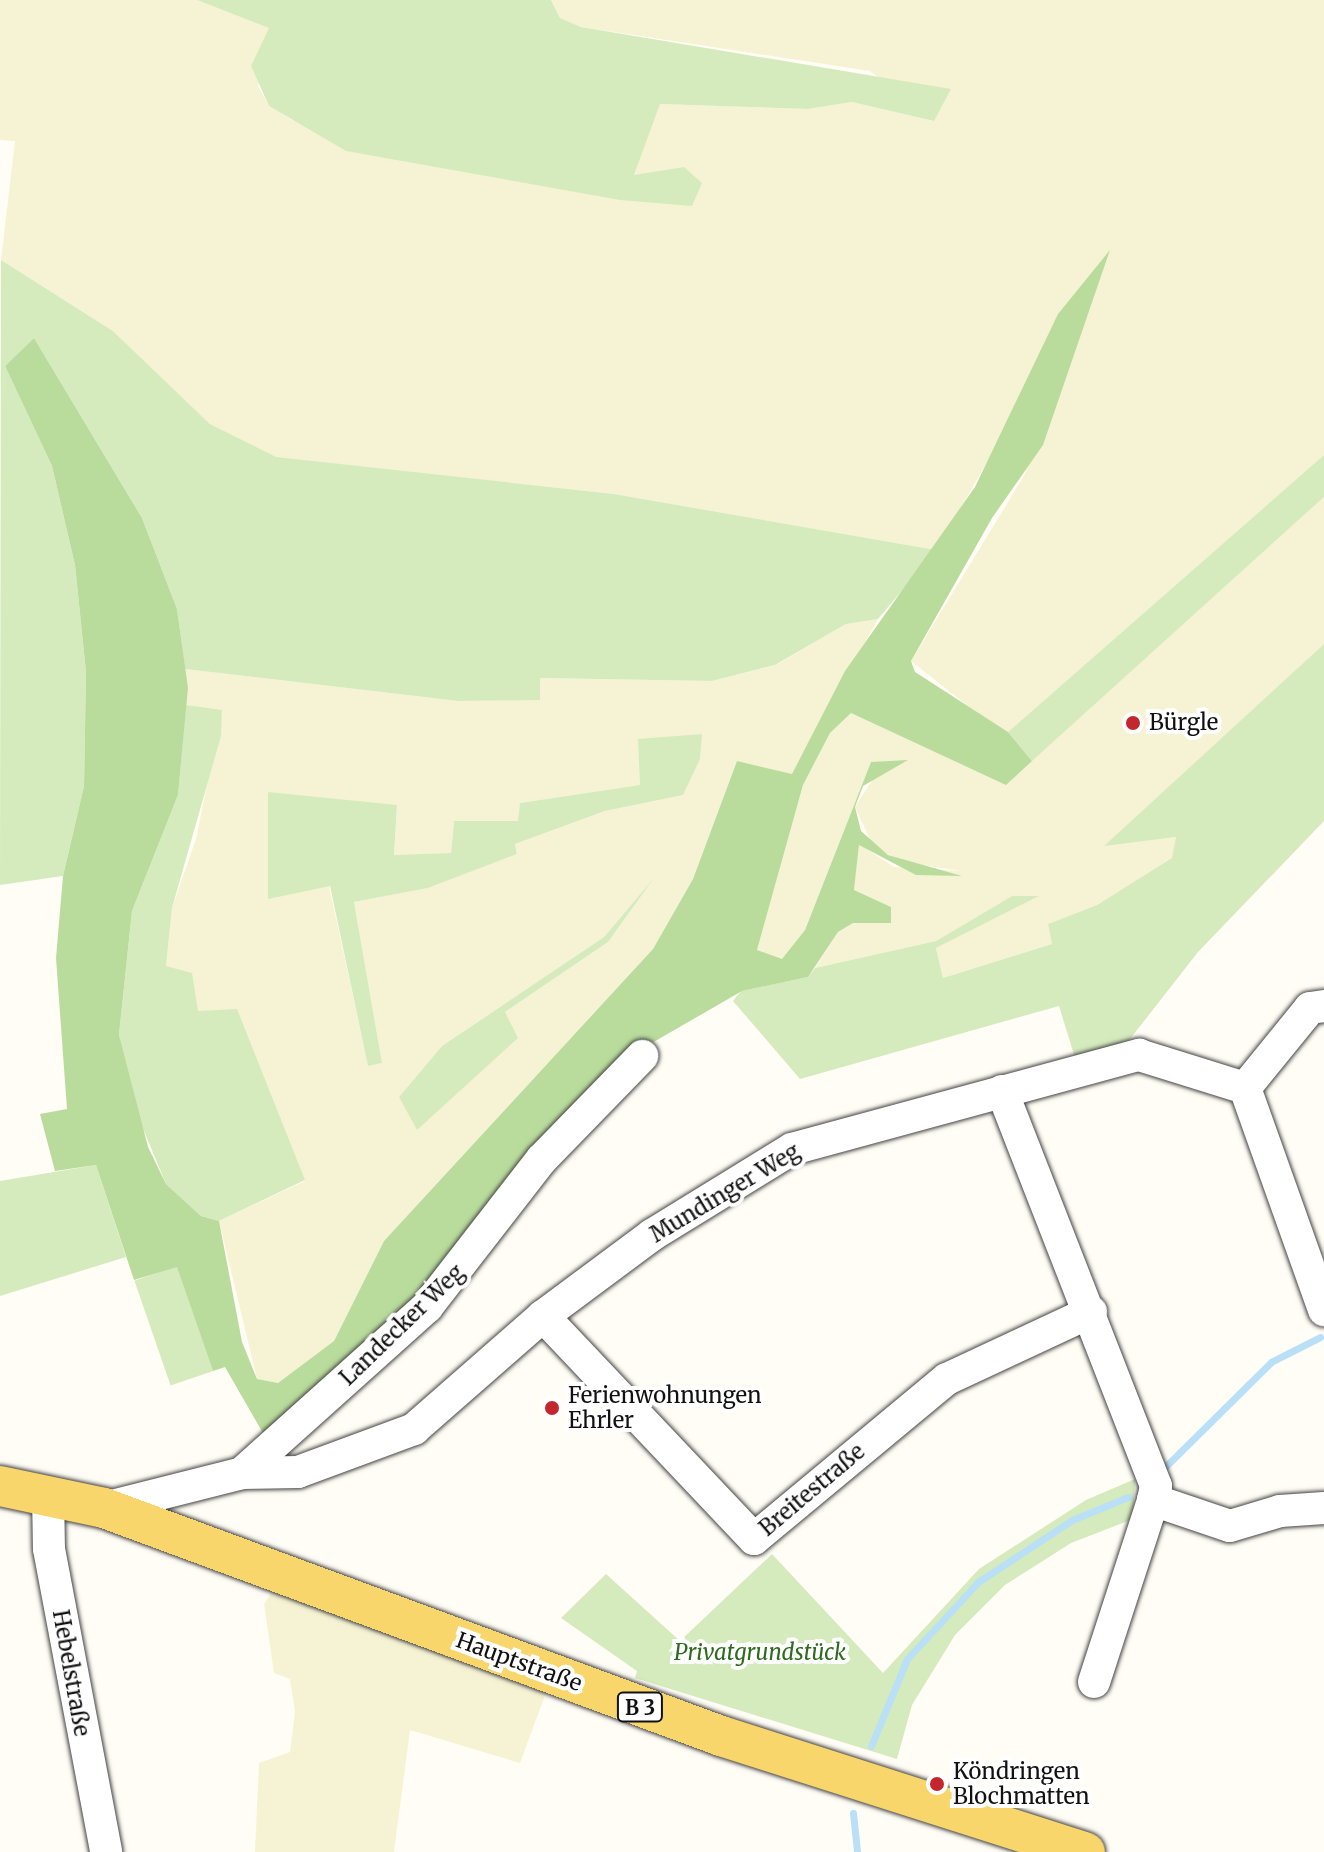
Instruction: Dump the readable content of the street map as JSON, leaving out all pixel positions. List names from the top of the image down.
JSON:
{
  "streets": {
    "main road": ["Hauptstraße", "B 3"],
    "street": [
      "Mundinger Weg",
      "Landecker Weg",
      "Breitestraße",
      "Hebelstraße"
    ]
  },
  "crossings": [
    ["Mundinger Weg", "Landecker Weg"],
    ["Mundinger Weg", "Breitestraße"],
    ["Landecker Weg", "Hauptstraße"],
    ["Hauptstraße", "Hebelstraße"]
  ],
  "parks": ["Privatgrundstück"],
  "places": ["Bürgle", "Ferienwohnungen Ehrler", "Köndringen Blochmatten"]
}
